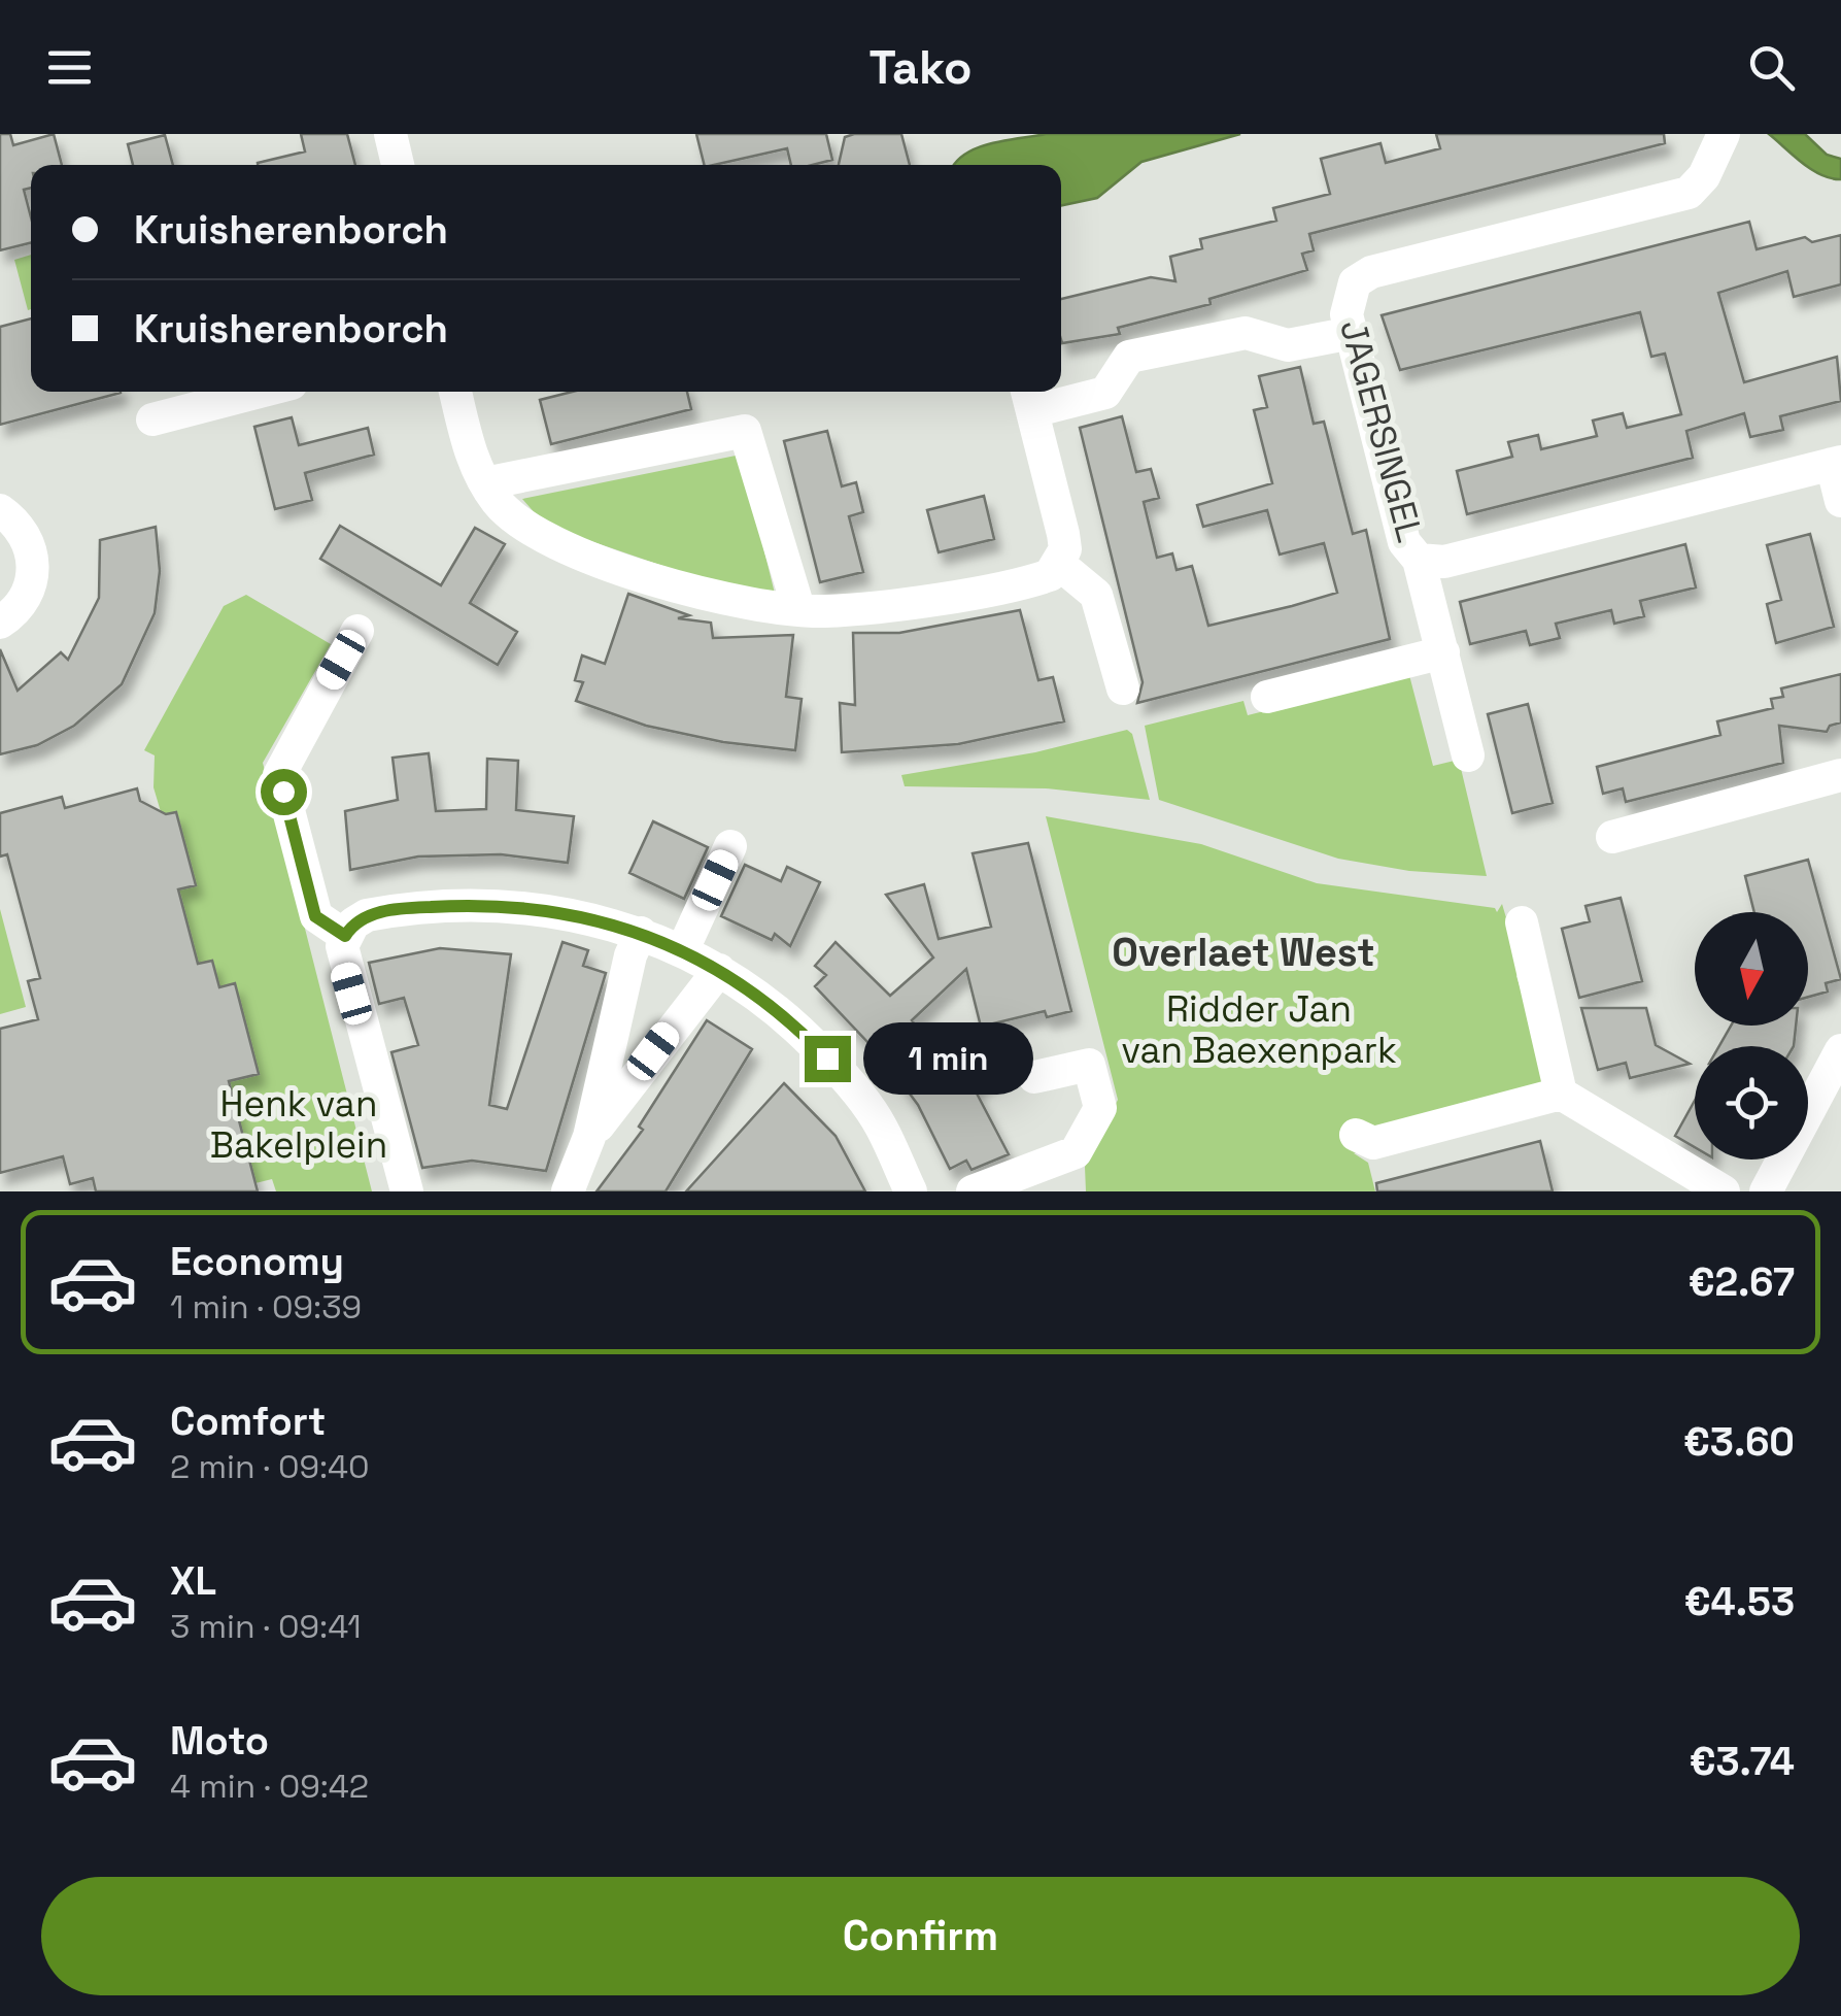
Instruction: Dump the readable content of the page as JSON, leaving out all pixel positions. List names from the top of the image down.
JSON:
{
  "streets": {
    "street": ["JAGERSINGEL"]
  },
  "districts": ["Overlaet West"],
  "parks": ["Ridder Jan van Baexenpark", "Henk van Bakelplein"],
  "north": "bottom",
  "page": {
    "header": "Tako",
    "banner": ["Kruisherenborch", "Kruisherenborch"],
    "bubble": "1 min",
    "list": [
      {
        "name": "Economy",
        "note": "1 min · 09:39",
        "value": "€2.67"
      },
      {
        "name": "Comfort",
        "note": "2 min · 09:40",
        "value": "€3.60"
      },
      {
        "name": "XL",
        "note": "3 min · 09:41",
        "value": "€4.53"
      },
      {
        "name": "Moto",
        "note": "4 min · 09:42",
        "value": "€3.74"
      }
    ],
    "buttons": "Confirm"
  }
}
